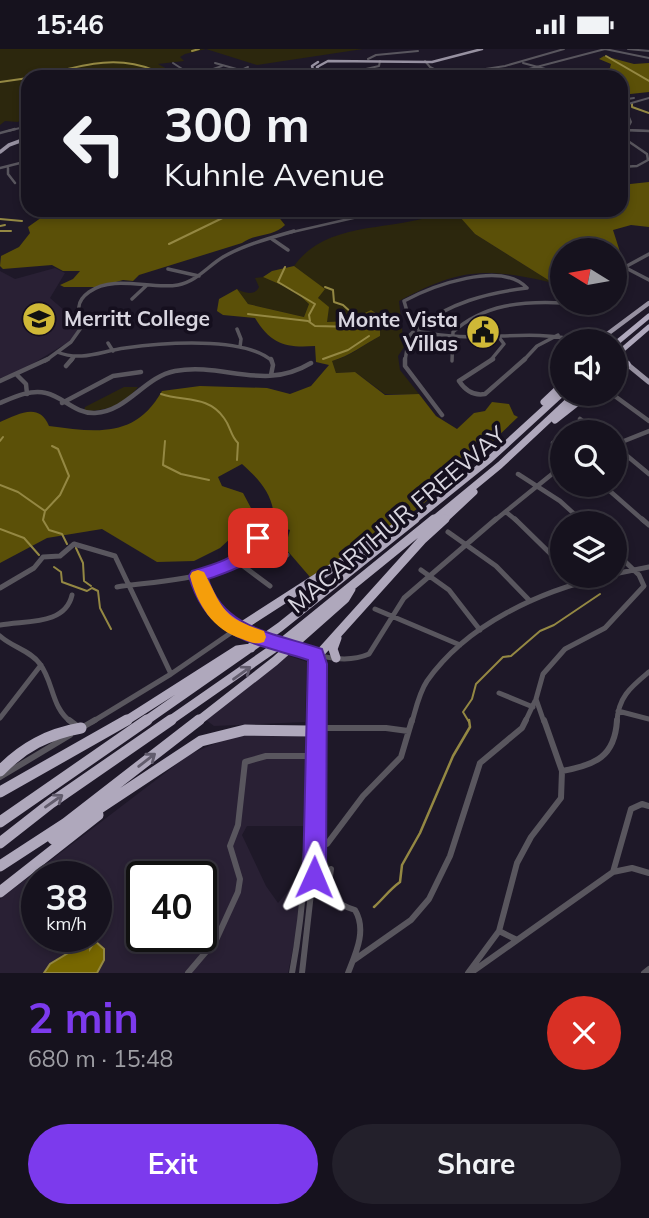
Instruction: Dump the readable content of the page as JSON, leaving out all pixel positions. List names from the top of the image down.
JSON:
{
  "streets": {
    "highway": ["MACARTHUR FREEWAY"]
  },
  "places": {
    "school or university": ["Merritt College"],
    "public building": ["Monte Vista Villas"]
  },
  "north": "left",
  "page": {
    "status": "15:46",
    "turn": ["300 m", "Kuhnle Avenue"],
    "speed": "38 km/h",
    "limit": "40",
    "heading": ["2 min", "680 m · 15:48"],
    "buttons": ["Exit", "Share"]
  }
}
